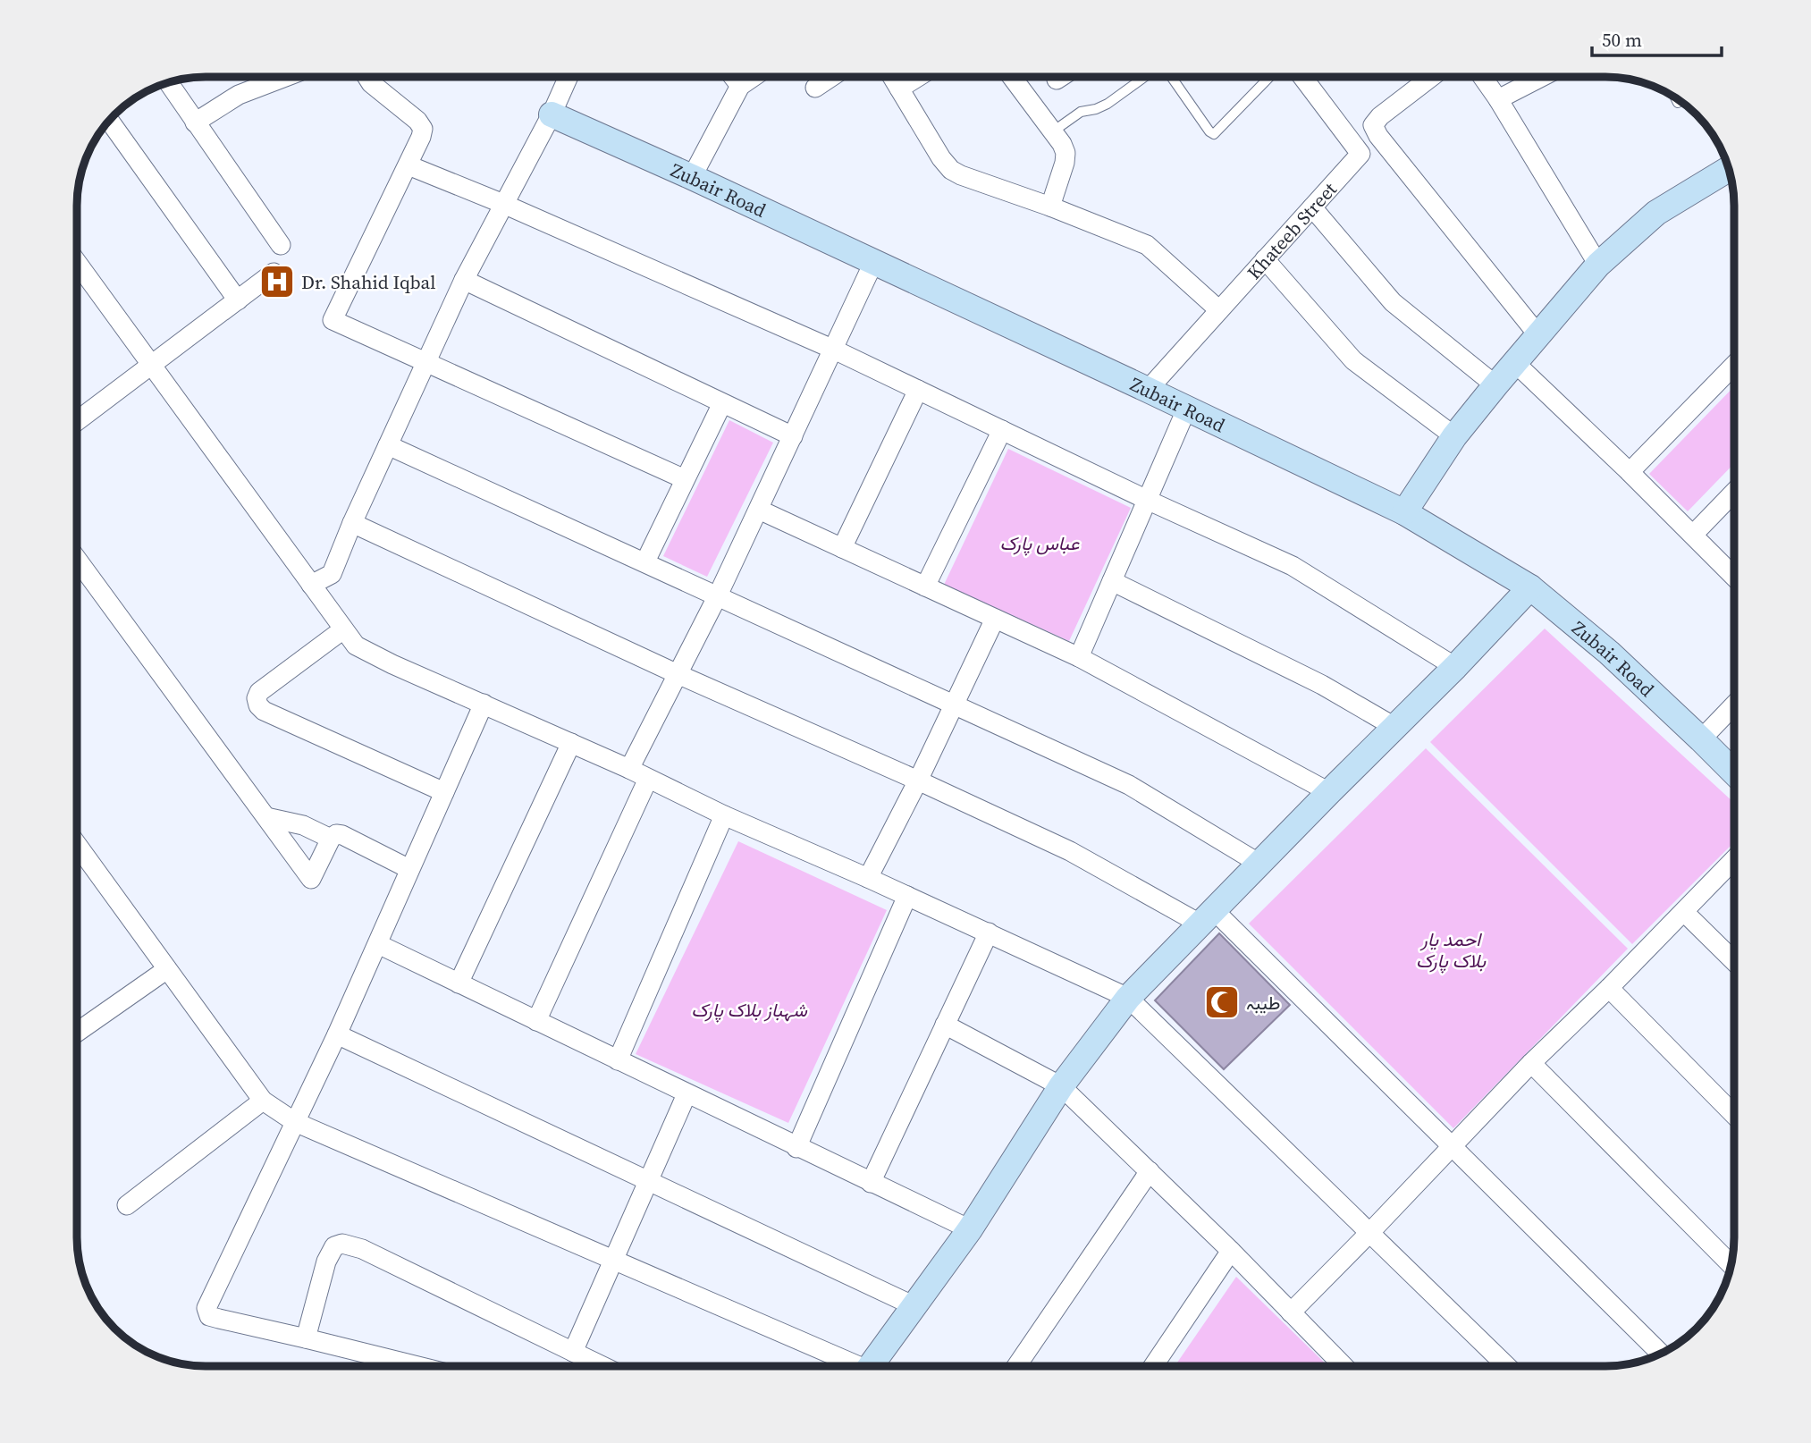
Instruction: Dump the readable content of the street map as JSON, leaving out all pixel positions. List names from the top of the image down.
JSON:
{
  "streets": {
    "street": ["Zubair Road", "Khateeb Street"]
  },
  "crossings": [
    ["Zubair Road", "Khateeb Street"]
  ],
  "parks": ["عباس پارک", "احمد یار بلاک پارک", "شہباز بلاک پارک"],
  "places": {
    "hospital": ["Dr. Shahid Iqbal"],
    "mosque": ["طیبہ"]
  },
  "scale_bar": "50 m"
}
